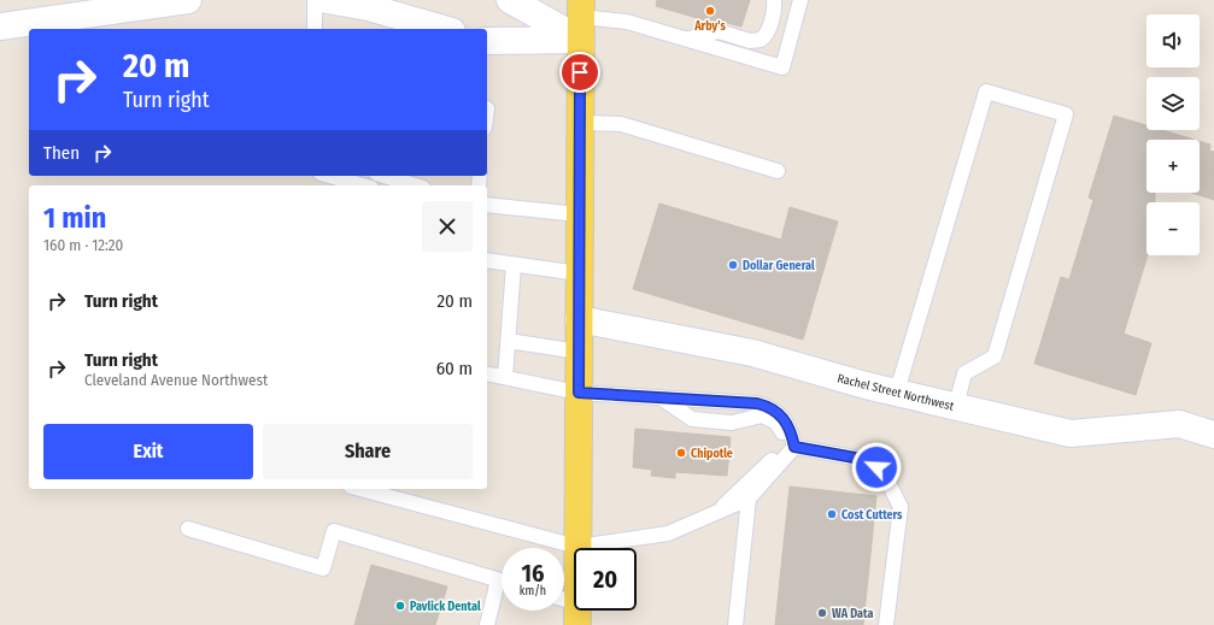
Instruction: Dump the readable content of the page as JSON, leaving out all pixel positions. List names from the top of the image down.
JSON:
{
  "streets": {
    "street": ["Rachel Street Northwest"]
  },
  "places": [
    "Arby's",
    "Dollar General",
    "Chipotle",
    "Cost Cutters",
    "Pavlick Dental",
    "WA Data"
  ],
  "page": {
    "map_buttons": ["+", "−"],
    "turn": ["20 m", "Turn right"],
    "then": "Then",
    "heading": ["1 min", "160 m · 12:20"],
    "list": [
      {
        "name": "Turn right",
        "value": "20 m"
      },
      {
        "name": "Turn right",
        "note": "Cleveland Avenue Northwest",
        "value": "60 m"
      }
    ],
    "buttons": ["Exit", "Share"],
    "speed": "16 km/h",
    "limit": "20"
  }
}
